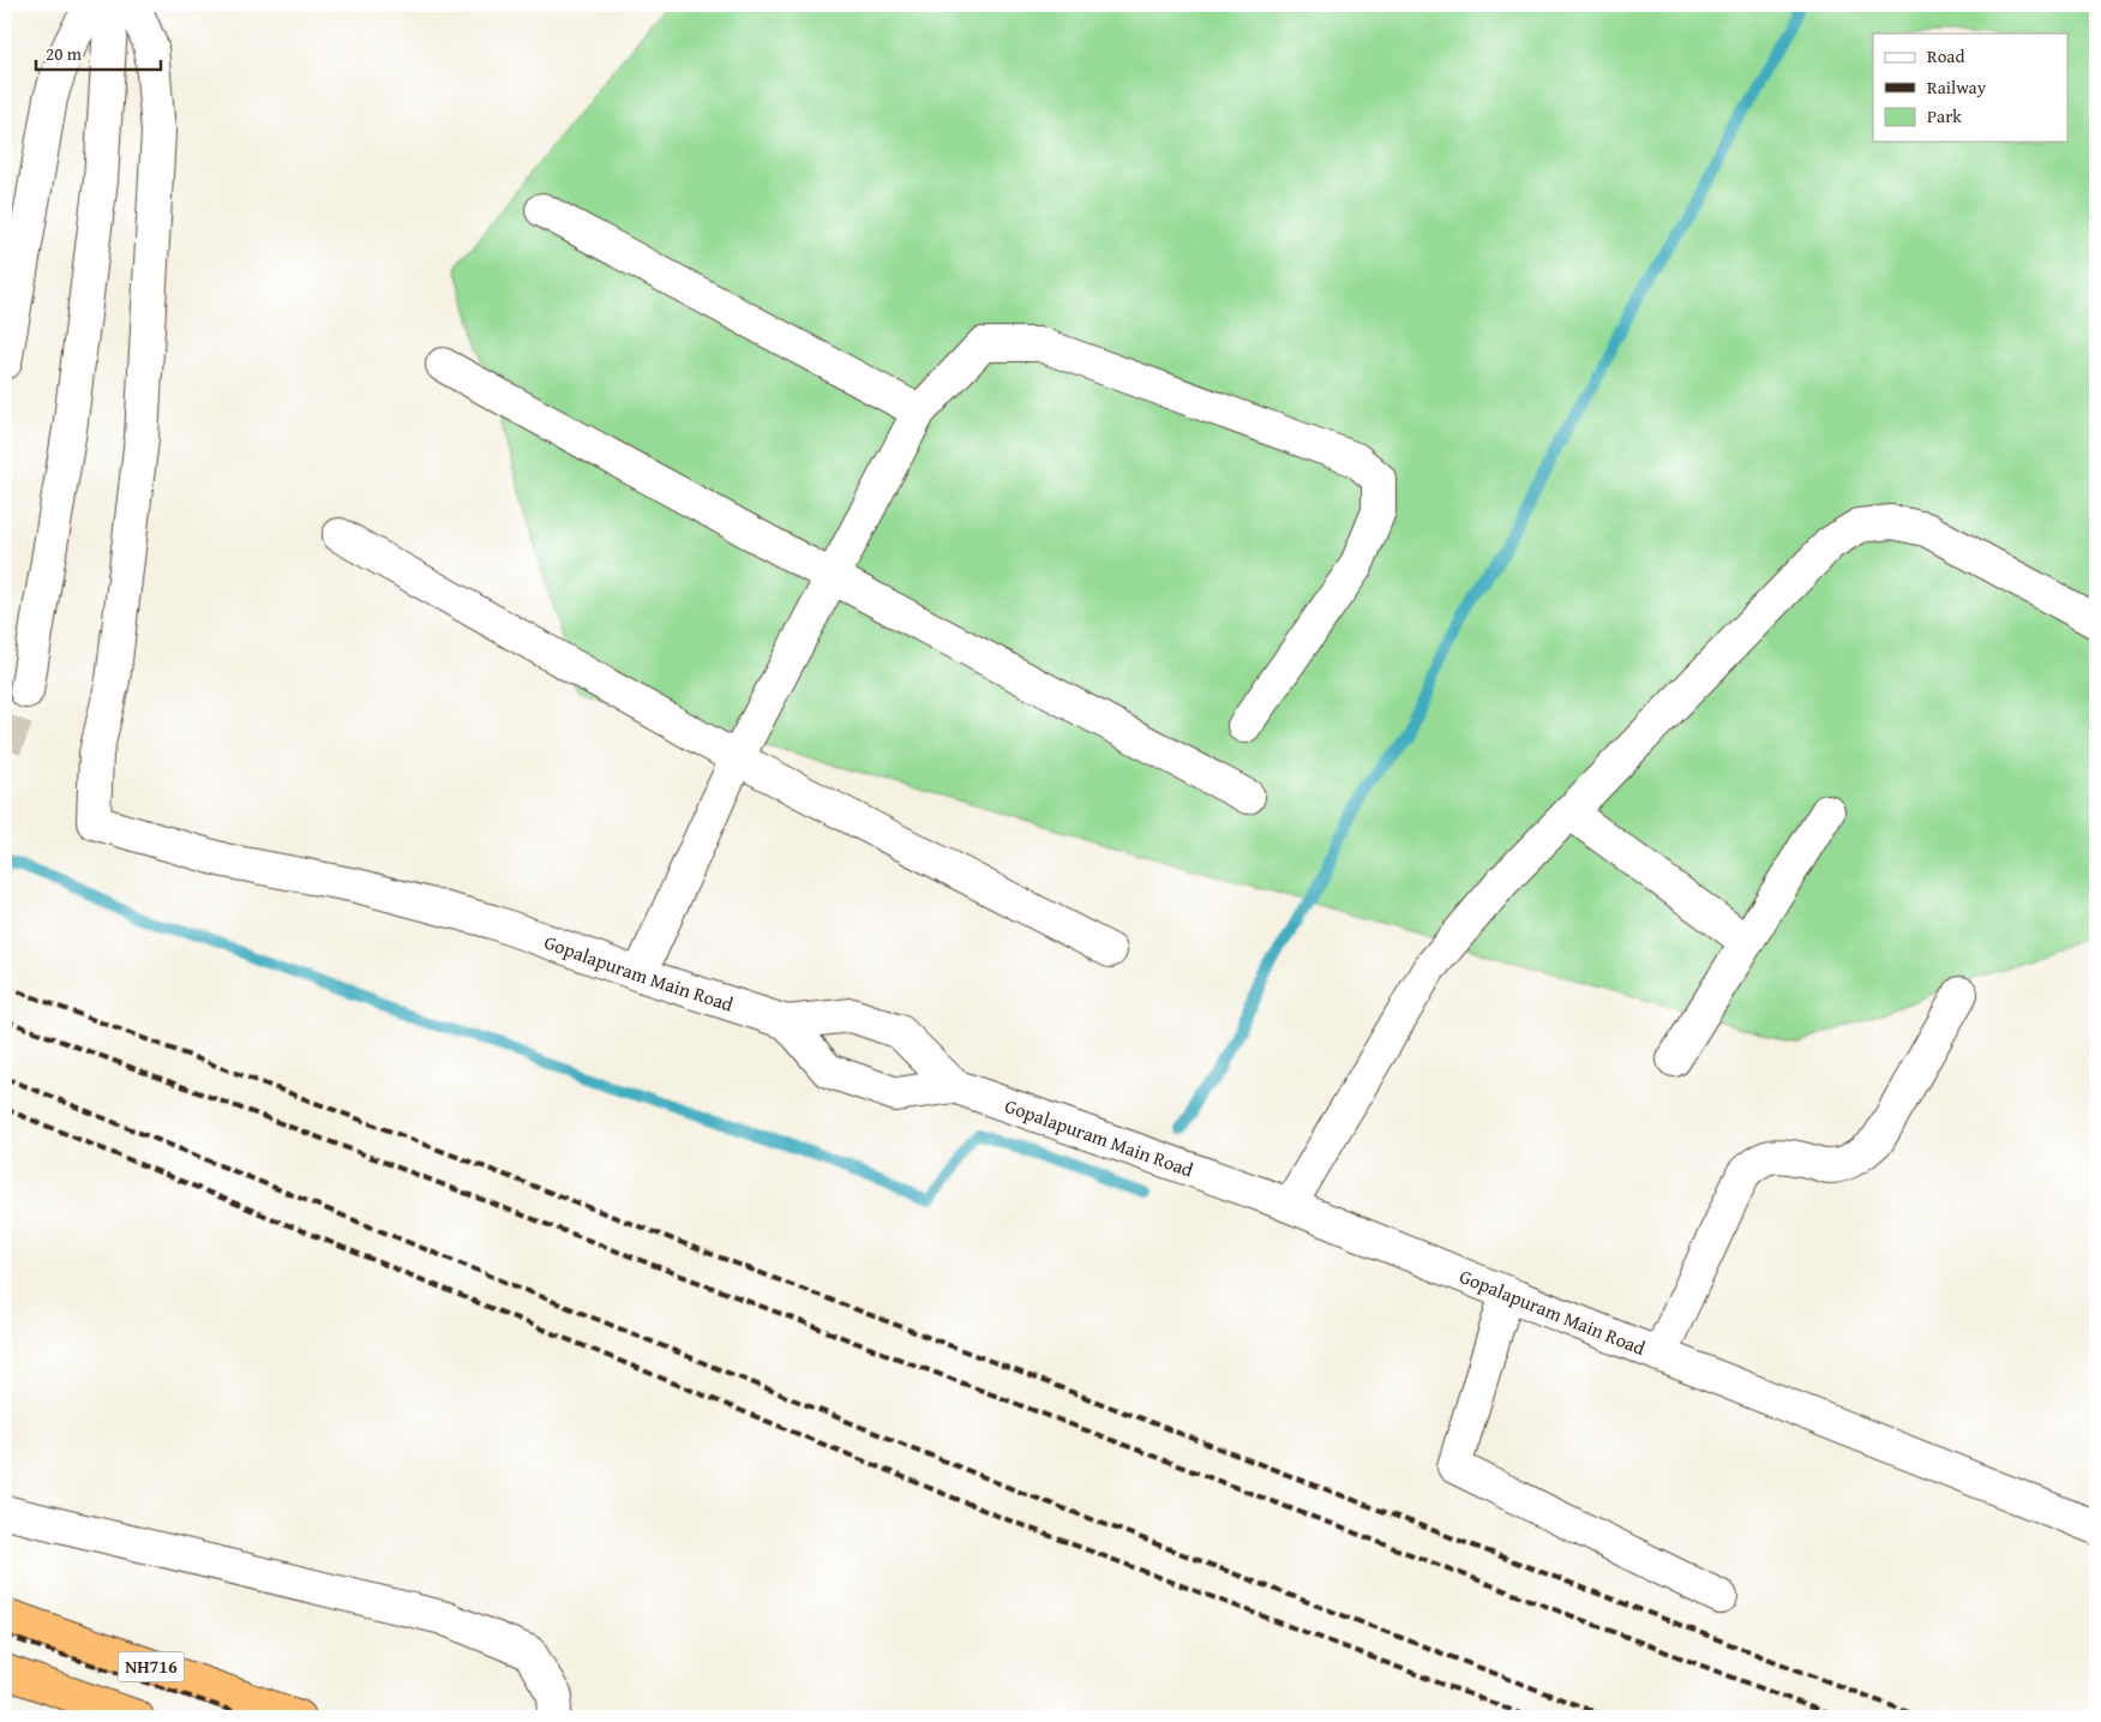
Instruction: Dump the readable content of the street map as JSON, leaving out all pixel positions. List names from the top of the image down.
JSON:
{
  "streets": {
    "highway": ["NH716"],
    "street": ["Gopalapuram Main Road"]
  },
  "legend": ["Road", "Railway", "Park"],
  "scale_bar": "20 m"
}
